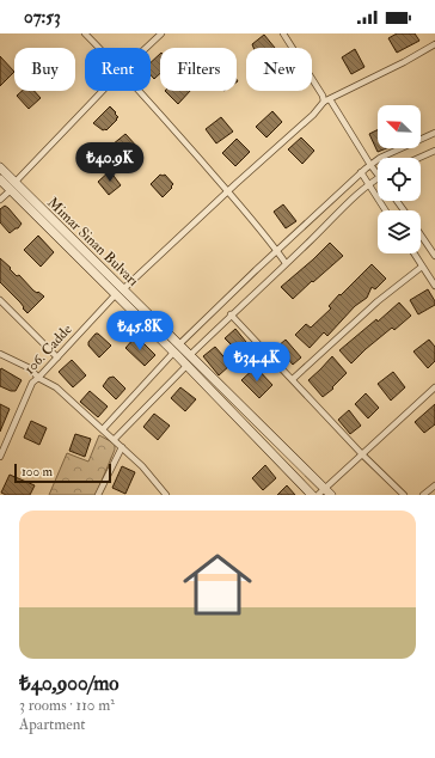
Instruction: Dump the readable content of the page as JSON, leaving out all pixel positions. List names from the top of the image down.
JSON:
{
  "streets": {
    "main road": ["Mimar Sinan Bulvarı"],
    "street": ["106. Cadde"]
  },
  "crossings": [
    ["Mimar Sinan Bulvarı", "106. Cadde"]
  ],
  "scale_bar": "100 m",
  "north": "top left",
  "page": {
    "status": "07:53",
    "chip": [
      "Buy",
      "Rent",
      "Filters",
      "New"
    ],
    "price": ["₺40.9K", "₺45.8K", "₺34.4K"],
    "scale": "100 m",
    "list": [
      {
        "name": "₺40,900/mo",
        "note": "3 rooms · 110 m² · Apartment"
      }
    ]
  }
}
